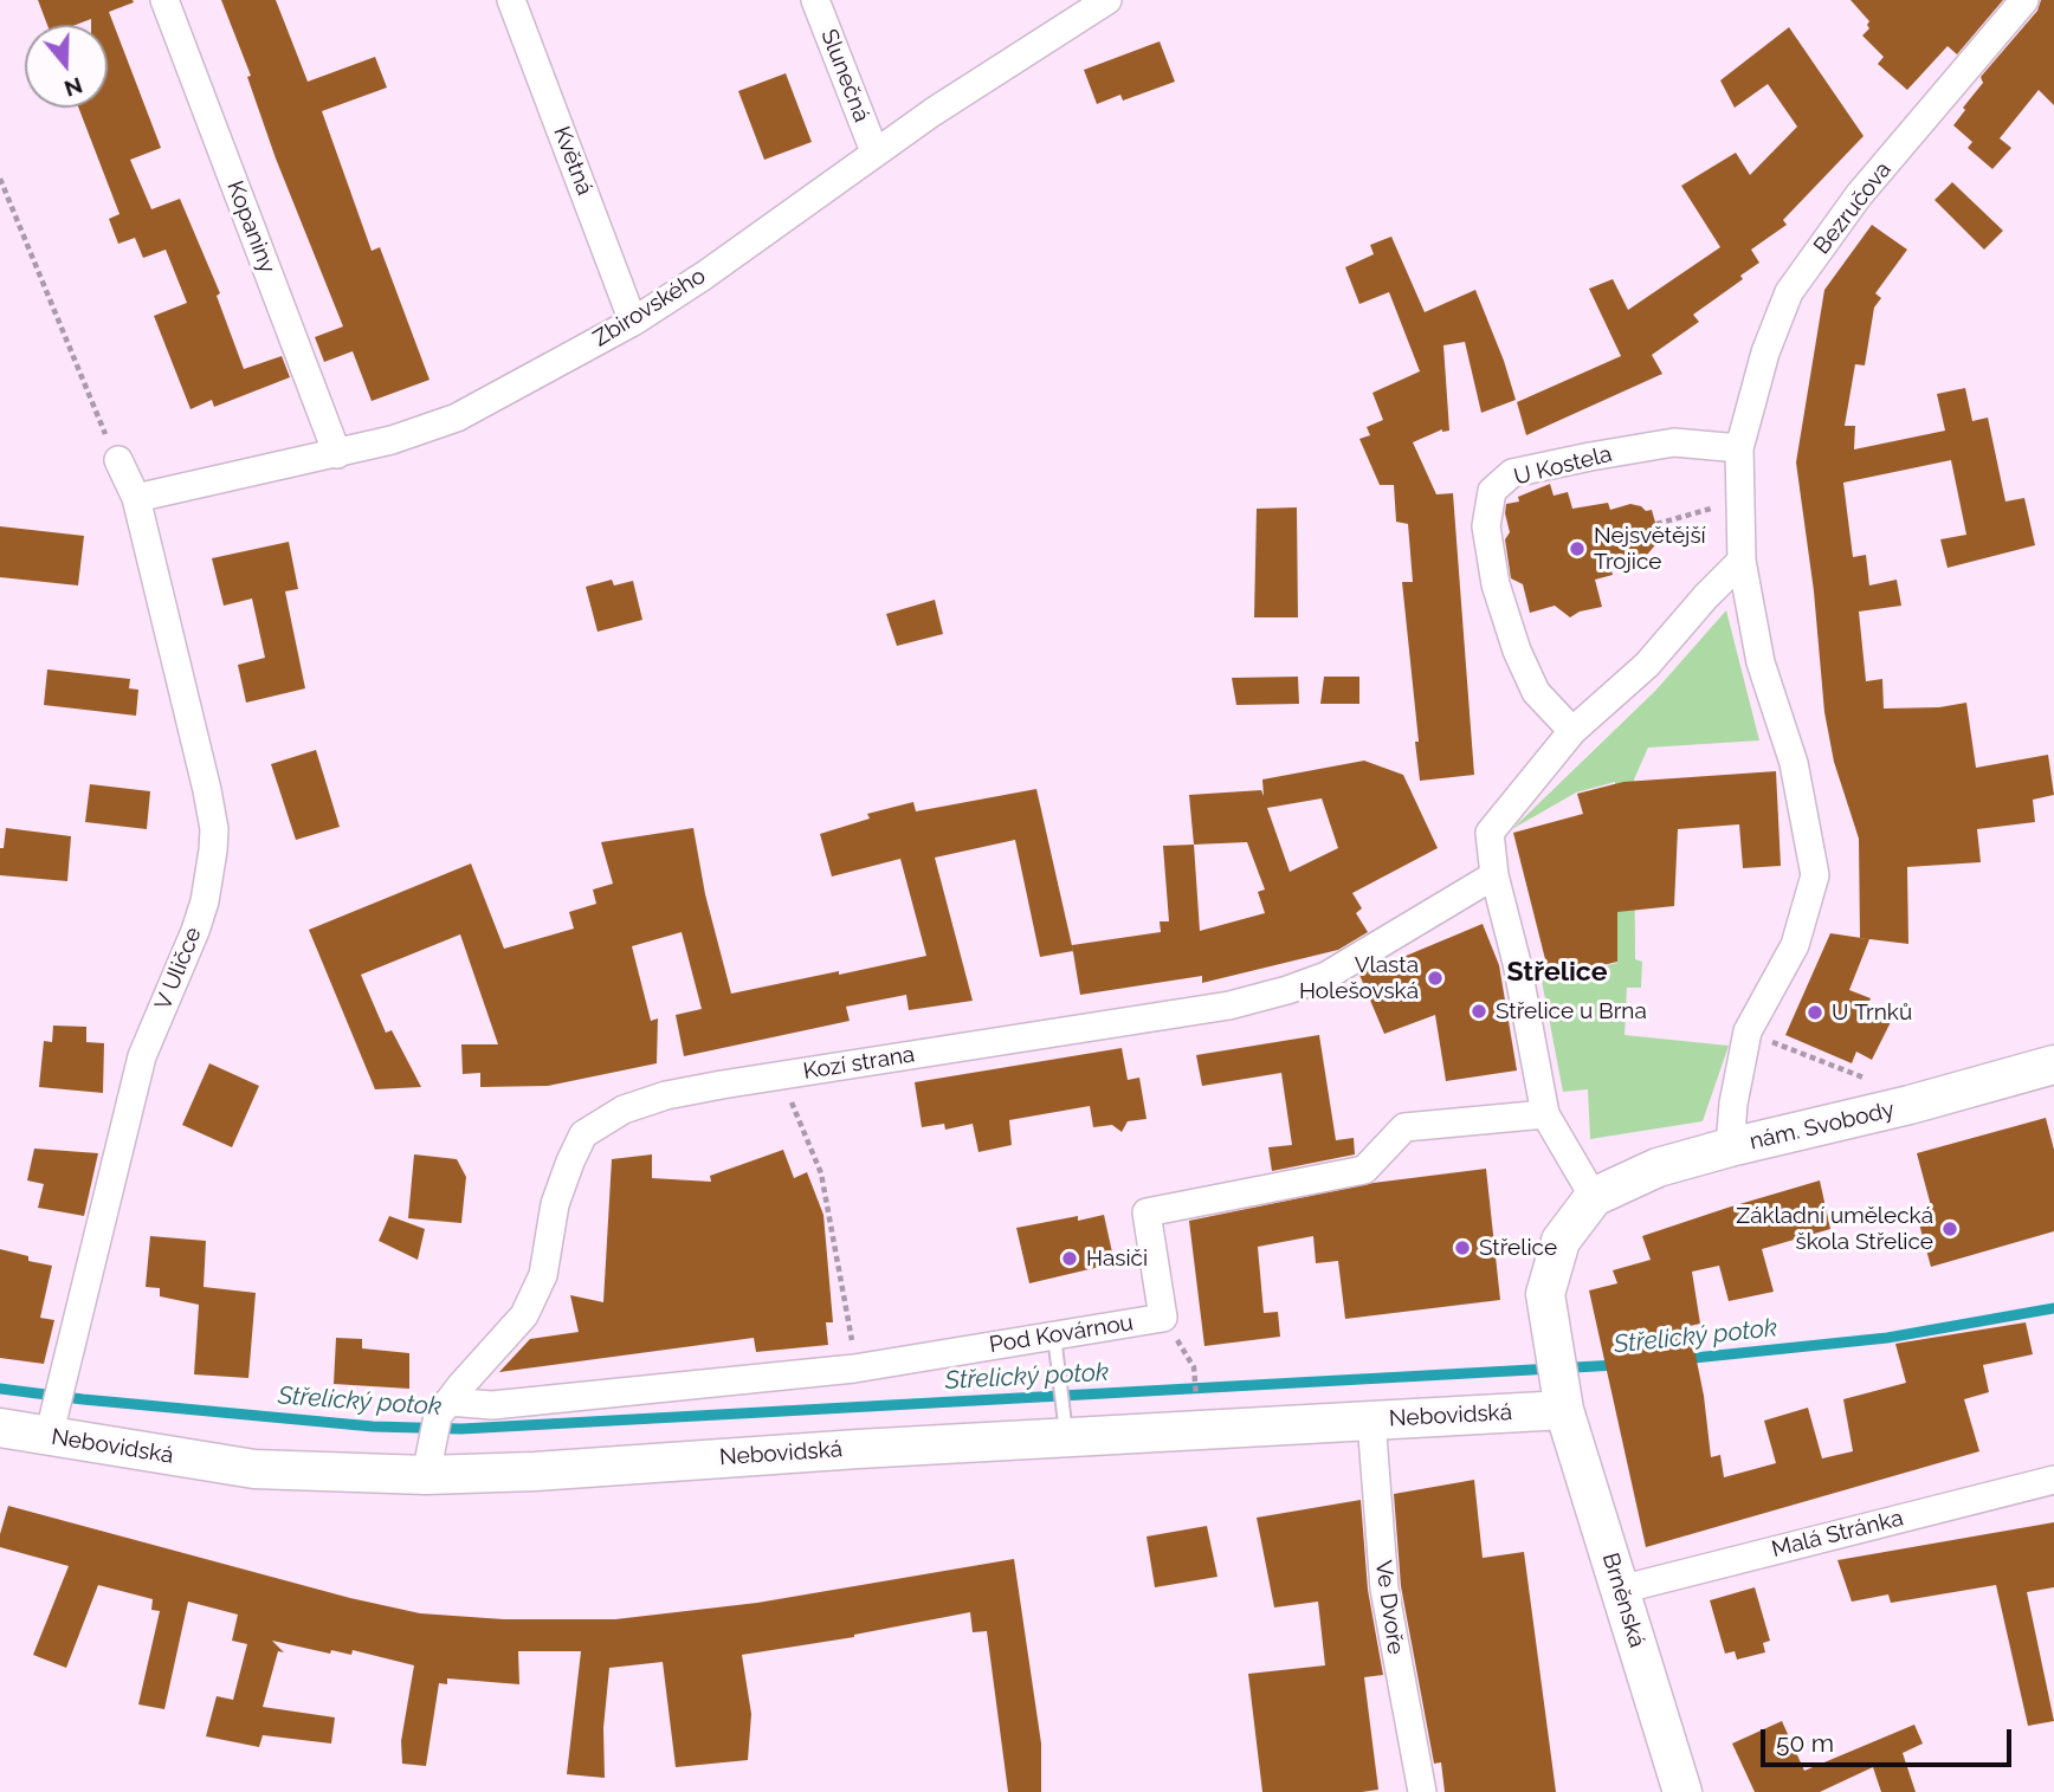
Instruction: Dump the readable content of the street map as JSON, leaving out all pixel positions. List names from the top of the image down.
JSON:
{
  "streets": {
    "street": [
      "Slunečná",
      "Květná",
      "Bezručova",
      "Kopaniny",
      "Zbirovského",
      "U Kostela",
      "V Uličce",
      "Kozí strana",
      "nám. Svobody",
      "Pod Kovárnou",
      "Nebovidská",
      "Malá Stránka",
      "Brněnská",
      "Ve Dvoře"
    ]
  },
  "crossings": [
    ["Slunečná", "Zbirovského"],
    ["Květná", "Zbirovského"],
    ["Bezručova", "U Kostela"],
    ["Kopaniny", "Zbirovského"],
    ["Zbirovského", "V Uličce"],
    ["V Uličce", "Nebovidská"],
    ["Kozí strana", "Nebovidská"],
    ["nám. Svobody", "Nebovidská"],
    ["nám. Svobody", "Brněnská"],
    ["Nebovidská", "Brněnská"],
    ["Nebovidská", "Ve Dvoře"],
    ["Malá Stránka", "Brněnská"]
  ],
  "districts": ["Střelice"],
  "water": ["Střelický potok"],
  "places": [
    "Nejsvětější Trojice",
    "Vlasta Holešovská",
    "Střelice u Brna",
    "U Trnků",
    "Základní umělecká škola Střelice",
    "Střelice",
    "Hasiči"
  ],
  "scale_bar": "50 m",
  "north": "bottom"
}
